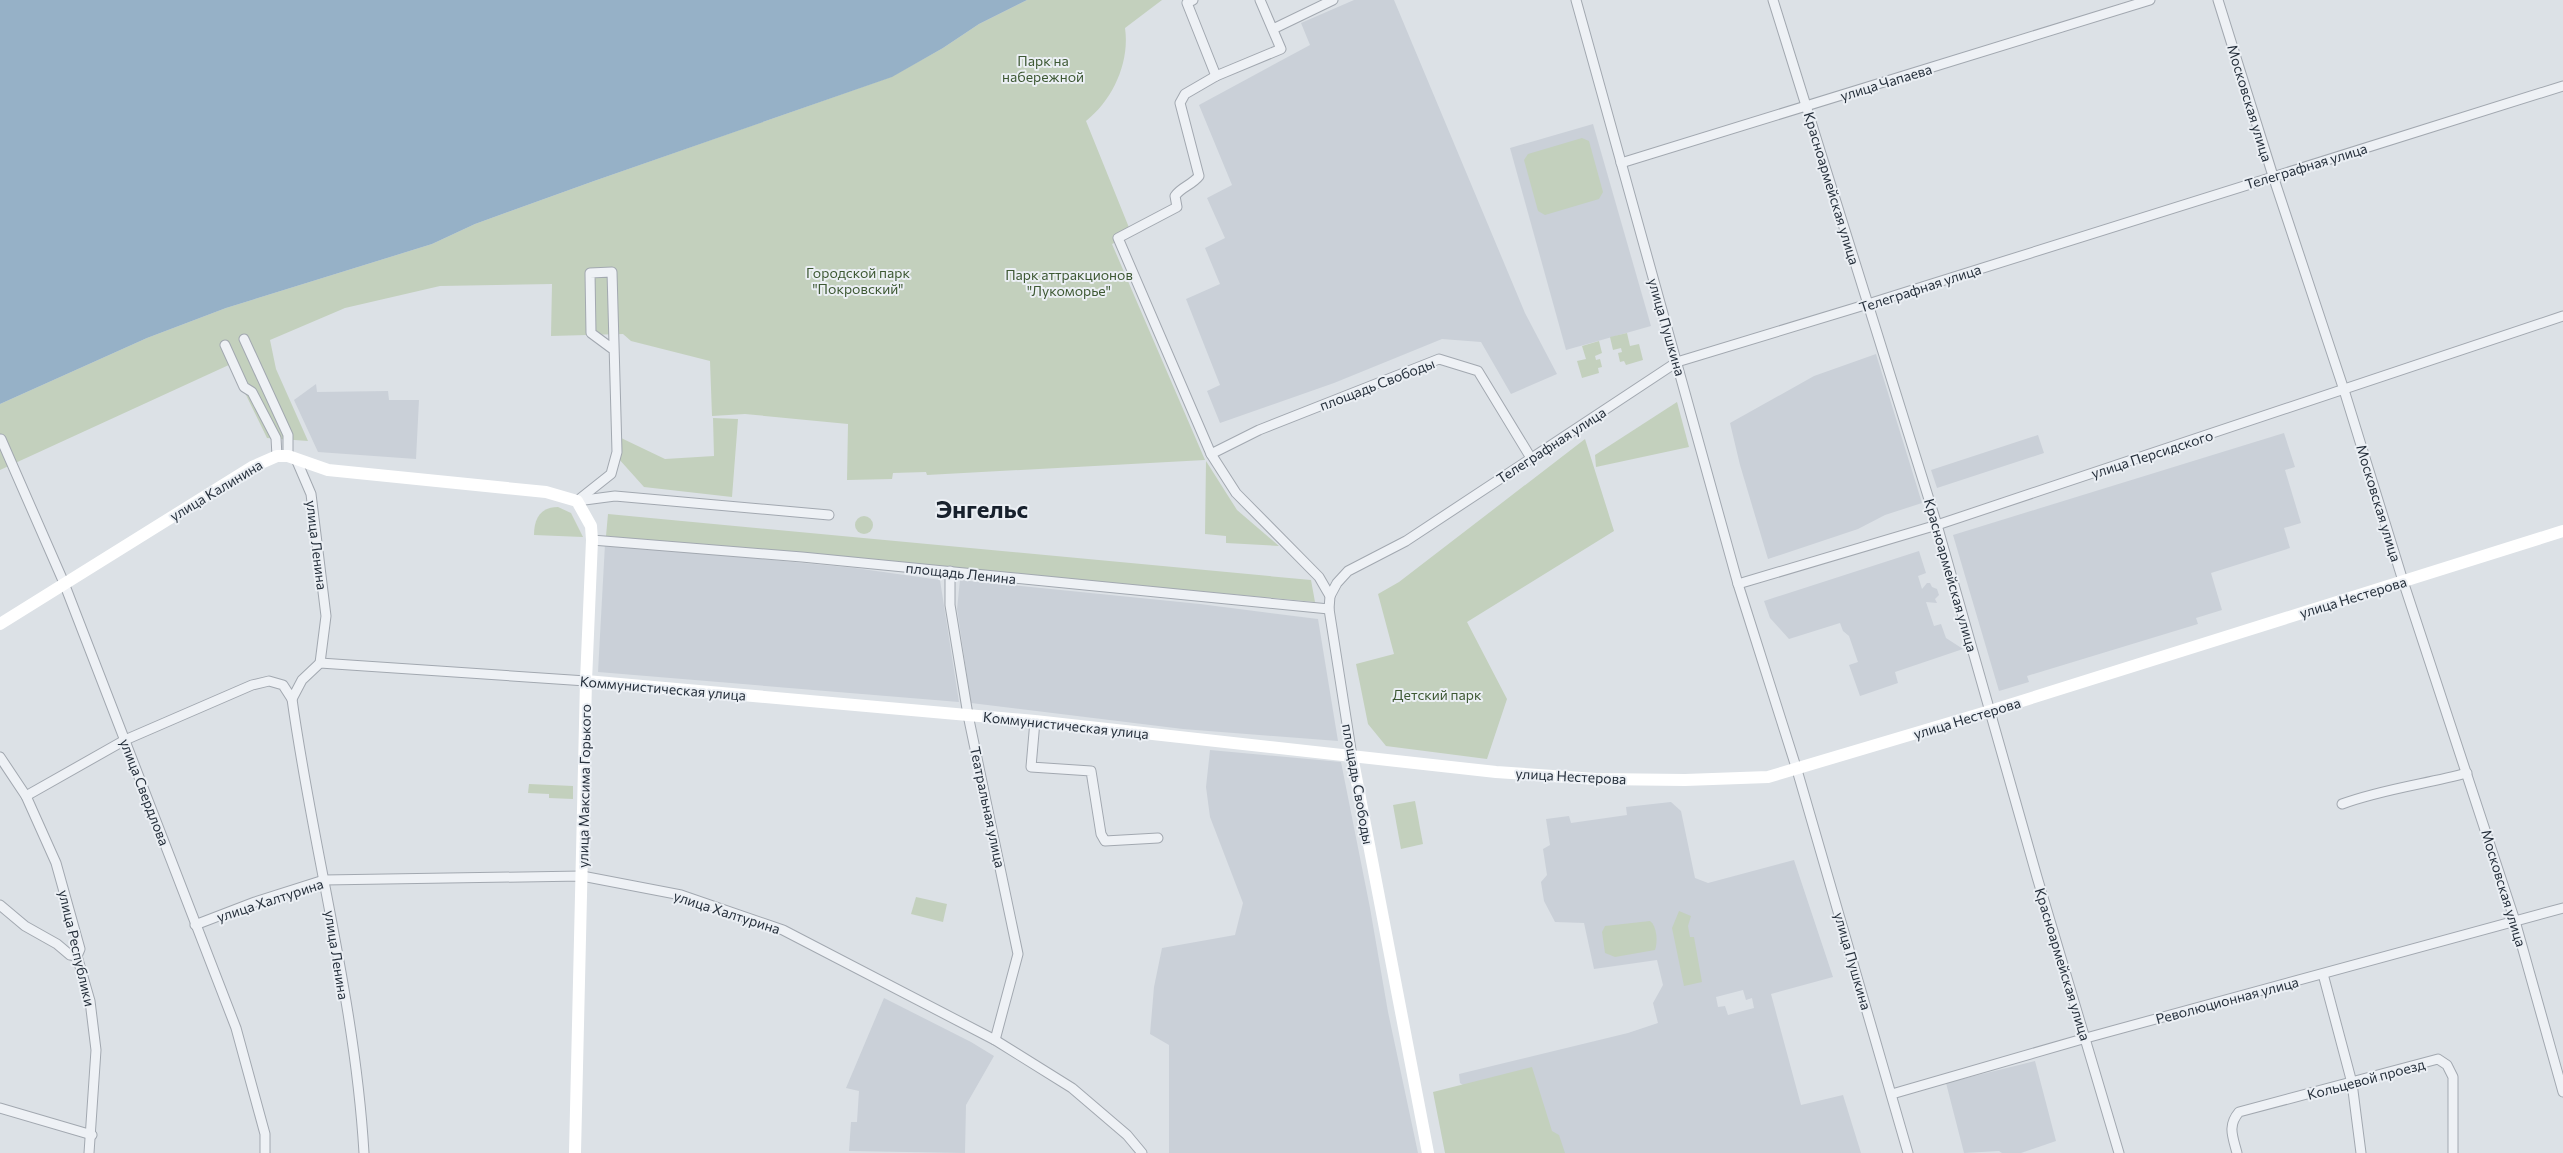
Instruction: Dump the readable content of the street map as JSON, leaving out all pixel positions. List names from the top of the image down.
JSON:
{
  "streets": {
    "main road": [
      "площадь Свободы",
      "улица Калинина",
      "улица Нестерова",
      "Коммунистическая улица",
      "улица Максима Горького"
    ],
    "street": [
      "улица Чапаева",
      "Московская улица",
      "Телеграфная улица",
      "Красноармейская улица",
      "улица Пушкина",
      "улица Персидского",
      "улица Ленина",
      "площадь Ленина",
      "улица Свердлова",
      "Театральная улица",
      "улица Халтурина",
      "улица Республики",
      "Революционная улица",
      "Кольцевой проезд"
    ]
  },
  "crossings": [
    ["улица Чапаева", "Красноармейская улица"],
    ["улица Чапаева", "улица Пушкина"],
    ["Московская улица", "Телеграфная улица"],
    ["Московская улица", "улица Персидского"],
    ["Московская улица", "улица Нестерова"],
    ["Московская улица", "Революционная улица"],
    ["Телеграфная улица", "Красноармейская улица"],
    ["Телеграфная улица", "улица Пушкина"],
    ["Телеграфная улица", "площадь Свободы"],
    ["Красноармейская улица", "улица Персидского"],
    ["Красноармейская улица", "улица Нестерова"],
    ["Красноармейская улица", "Революционная улица"],
    ["улица Пушкина", "улица Персидского"],
    ["улица Пушкина", "улица Нестерова"],
    ["улица Пушкина", "Революционная улица"],
    ["площадь Свободы", "площадь Ленина"],
    ["площадь Свободы", "улица Нестерова"],
    ["площадь Свободы", "Коммунистическая улица"],
    ["улица Калинина", "улица Ленина"],
    ["улица Калинина", "улица Свердлова"],
    ["улица Ленина", "Коммунистическая улица"],
    ["улица Ленина", "улица Халтурина"],
    ["площадь Ленина", "улица Максима Горького"],
    ["площадь Ленина", "Театральная улица"],
    ["улица Нестерова", "Коммунистическая улица"],
    ["Коммунистическая улица", "улица Максима Горького"],
    ["Коммунистическая улица", "Театральная улица"],
    ["улица Максима Горького", "улица Халтурина"],
    ["улица Свердлова", "улица Халтурина"],
    ["Театральная улица", "улица Халтурина"]
  ],
  "districts": ["Энгельс"],
  "parks": [
    "Парк на набережной",
    "Городской парк \"Покровский\"",
    "Парк аттракционов \"Лукоморье\"",
    "Детский парк"
  ]
}
